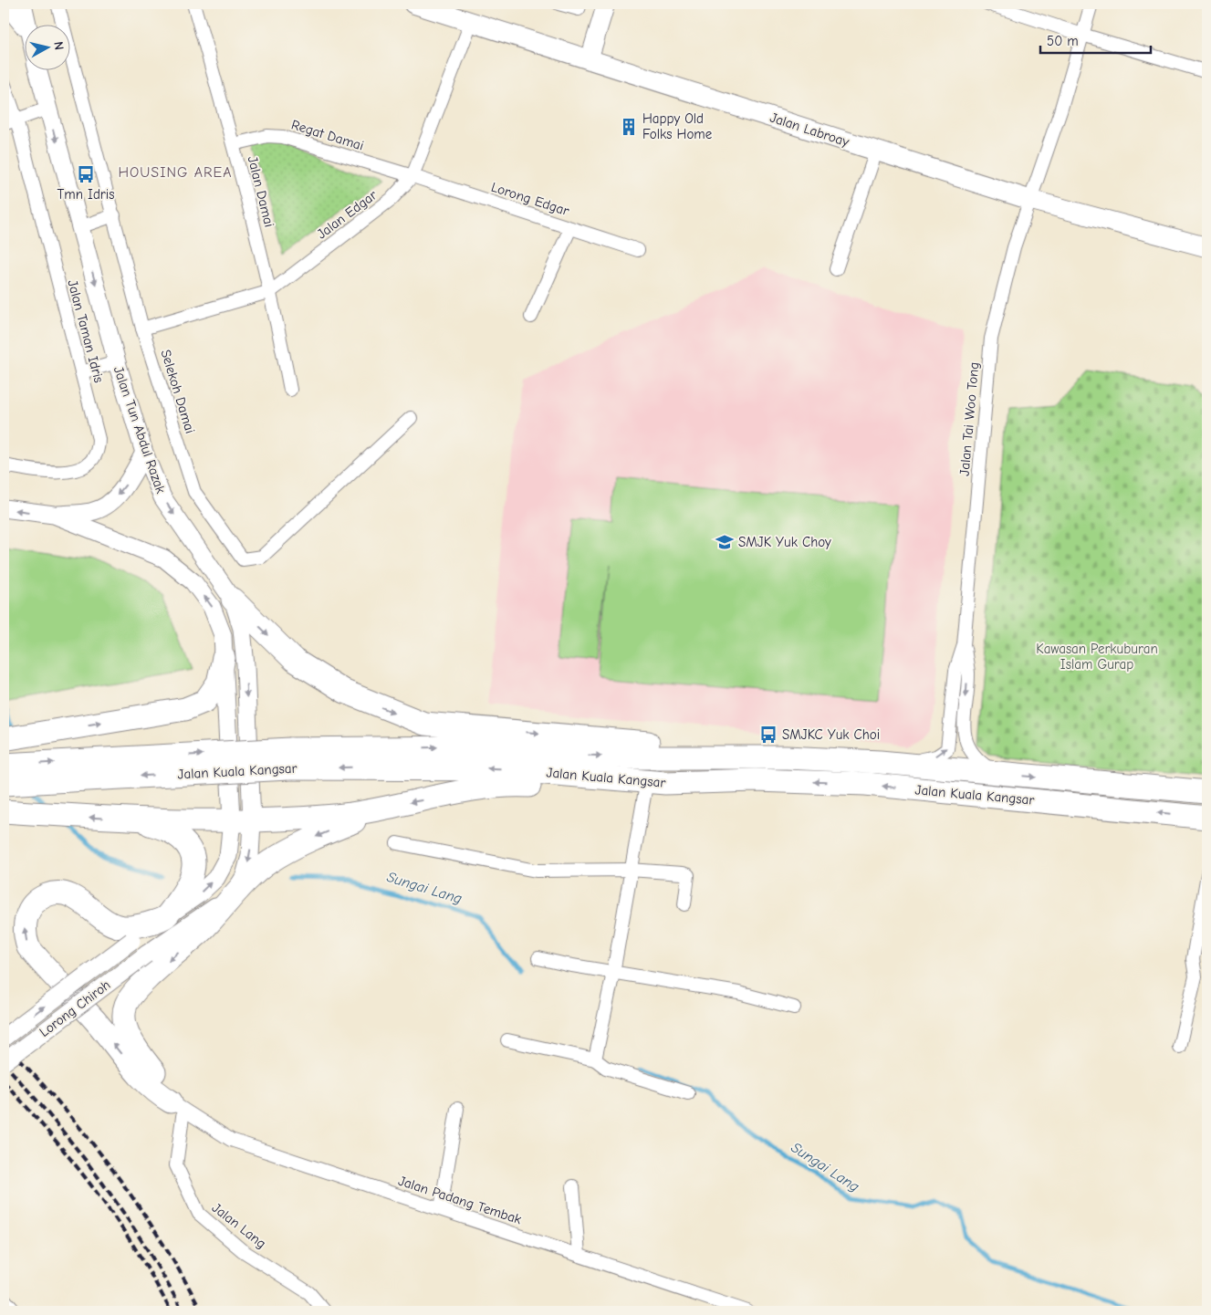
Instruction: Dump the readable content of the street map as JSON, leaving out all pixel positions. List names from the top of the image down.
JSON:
{
  "streets": {
    "highway": ["Jalan Kuala Kangsar"],
    "main road": ["Jalan Labroay", "Jalan Tun Abdul Razak", "Lorong Chiroh"],
    "street": [
      "Regat Damai",
      "Jalan Damai",
      "Lorong Edgar",
      "Jalan Edgar",
      "Jalan Taman Idris",
      "Selekoh Damai",
      "Jalan Tai Woo Tong",
      "Jalan Padang Tembak",
      "Jalan Lang"
    ]
  },
  "crossings": [
    ["Jalan Labroay", "Jalan Edgar"],
    ["Jalan Labroay", "Jalan Tai Woo Tong"],
    ["Regat Damai", "Jalan Damai"],
    ["Regat Damai", "Lorong Edgar"],
    ["Regat Damai", "Jalan Edgar"],
    ["Jalan Damai", "Jalan Edgar"],
    ["Lorong Edgar", "Jalan Edgar"],
    ["Jalan Edgar", "Selekoh Damai"],
    ["Jalan Tai Woo Tong", "Jalan Kuala Kangsar"],
    ["Jalan Tun Abdul Razak", "Lorong Chiroh"],
    ["Jalan Padang Tembak", "Jalan Lang"]
  ],
  "districts": ["HOUSING AREA"],
  "water": ["Sungai Lang"],
  "parks": ["Kawasan Perkuburan Islam Gurap"],
  "places": {
    "building": ["Happy Old Folks Home"],
    "bus stop": ["Tmn Idris", "SMJKC Yuk Choi"],
    "school or university": ["SMJK Yuk Choy"]
  },
  "scale_bar": "50 m",
  "north": "right"
}
